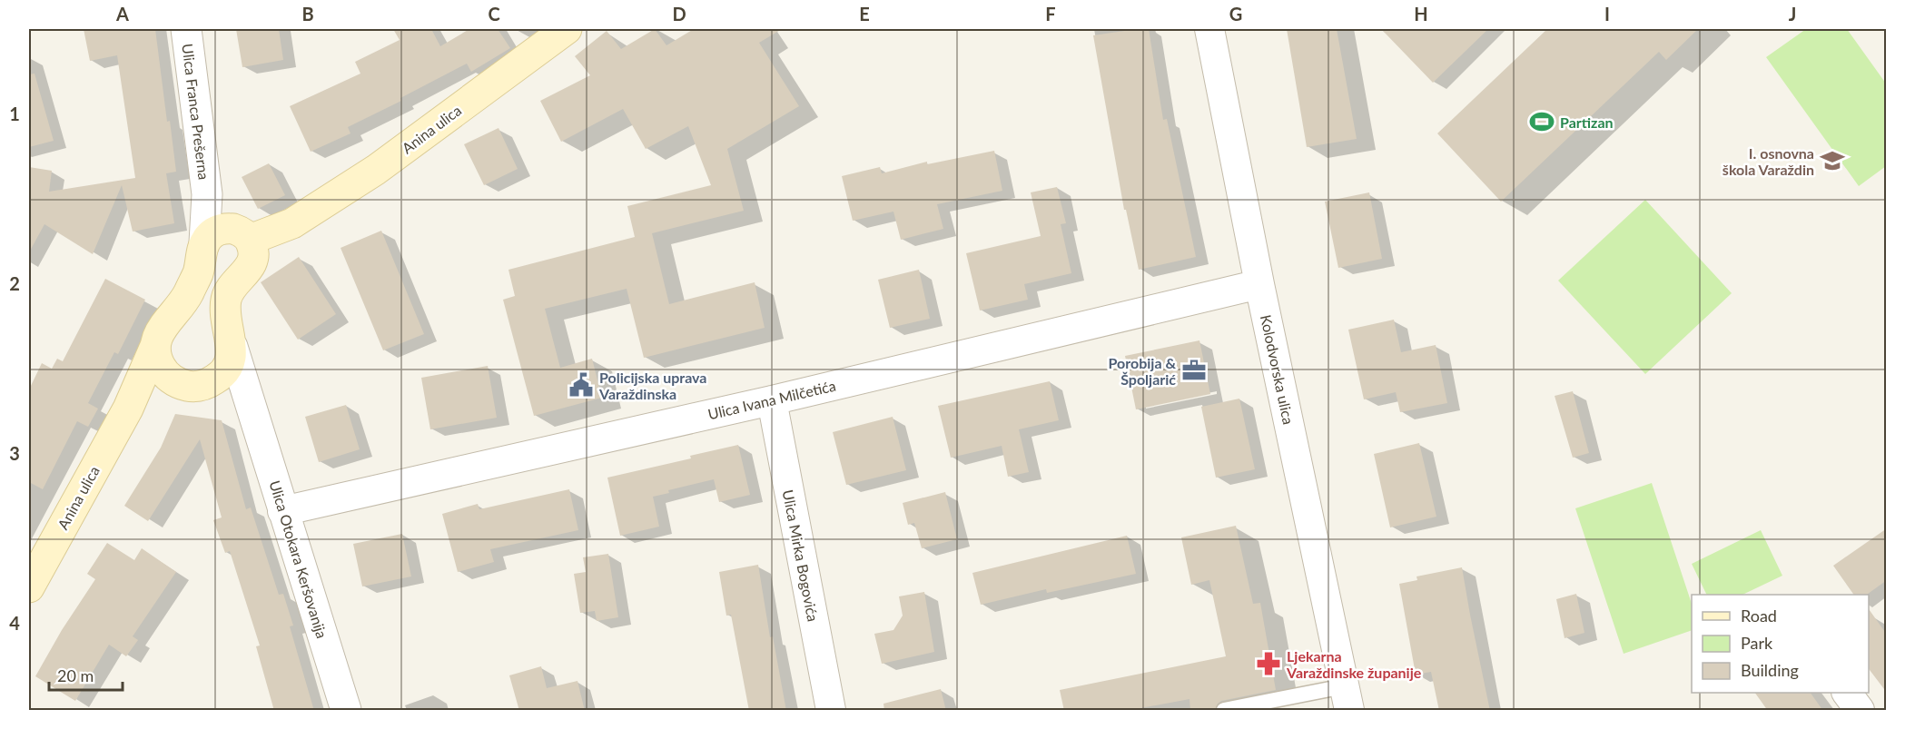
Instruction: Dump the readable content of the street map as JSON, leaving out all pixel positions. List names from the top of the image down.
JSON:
{
  "streets": {
    "main road": ["Anina ulica"],
    "street": [
      "Ulica Franca Prešerna",
      "Kolodvorska ulica",
      "Ulica Ivana Milčetića",
      "Ulica Mirka Bogovića",
      "Ulica Otokara Keršovanija"
    ]
  },
  "crossings": [
    ["Ulica Franca Prešerna", "Anina ulica"],
    ["Anina ulica", "Ulica Otokara Keršovanija"],
    ["Kolodvorska ulica", "Ulica Ivana Milčetića"],
    ["Ulica Ivana Milčetića", "Ulica Mirka Bogovića"],
    ["Ulica Ivana Milčetića", "Ulica Otokara Keršovanija"]
  ],
  "places": {
    "sports": ["Partizan"],
    "school or university": ["I. osnovna škola Varaždin"],
    "office": ["Porobija & Špoljarić"],
    "public building": ["Policijska uprava Varaždinska"],
    "pharmacy": ["Ljekarna Varaždinske županije"]
  },
  "legend": ["Road", "Park", "Building"],
  "scale_bar": "20 m",
  "grid": {
    "columns": [
      "A",
      "B",
      "C",
      "D",
      "E",
      "F",
      "G",
      "H",
      "I",
      "J"
    ],
    "rows": [
      "1",
      "2",
      "3",
      "4"
    ]
  }
}
